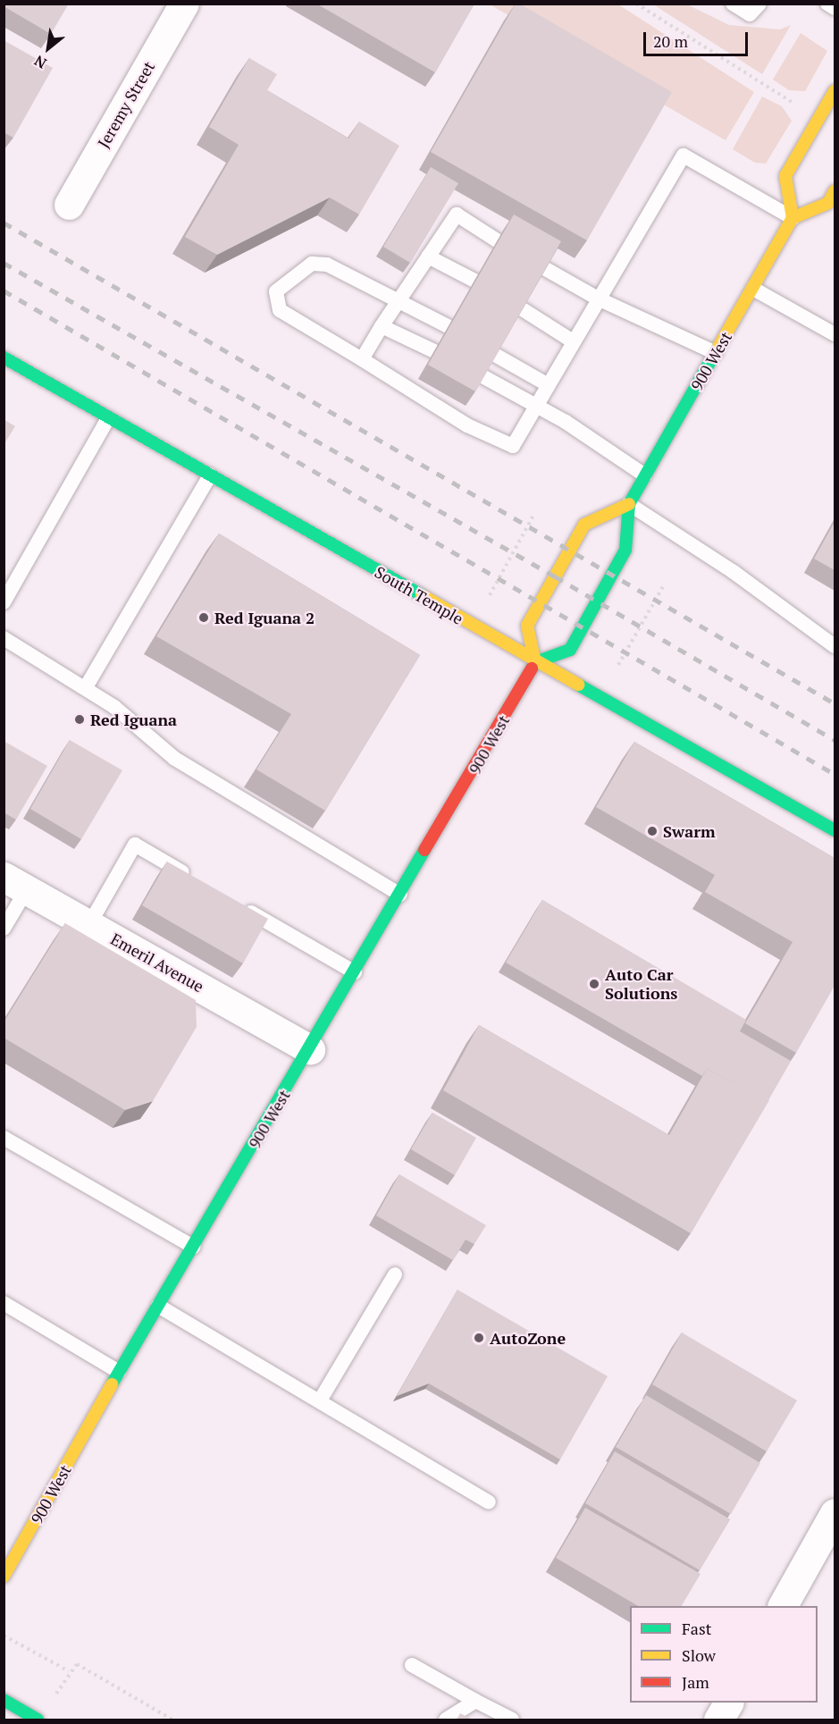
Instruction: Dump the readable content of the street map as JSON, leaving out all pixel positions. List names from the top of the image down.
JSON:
{
  "streets": {
    "main road": ["900 West", "South Temple"],
    "street": ["Jeremy Street", "Emeril Avenue"]
  },
  "crossings": [
    ["900 West", "South Temple"],
    ["900 West", "Emeril Avenue"]
  ],
  "places": [
    "Red Iguana 2",
    "Red Iguana",
    "Swarm",
    "Auto Car Solutions",
    "AutoZone"
  ],
  "legend": ["Fast", "Slow", "Jam"],
  "scale_bar": "20 m",
  "north": "bottom left"
}
